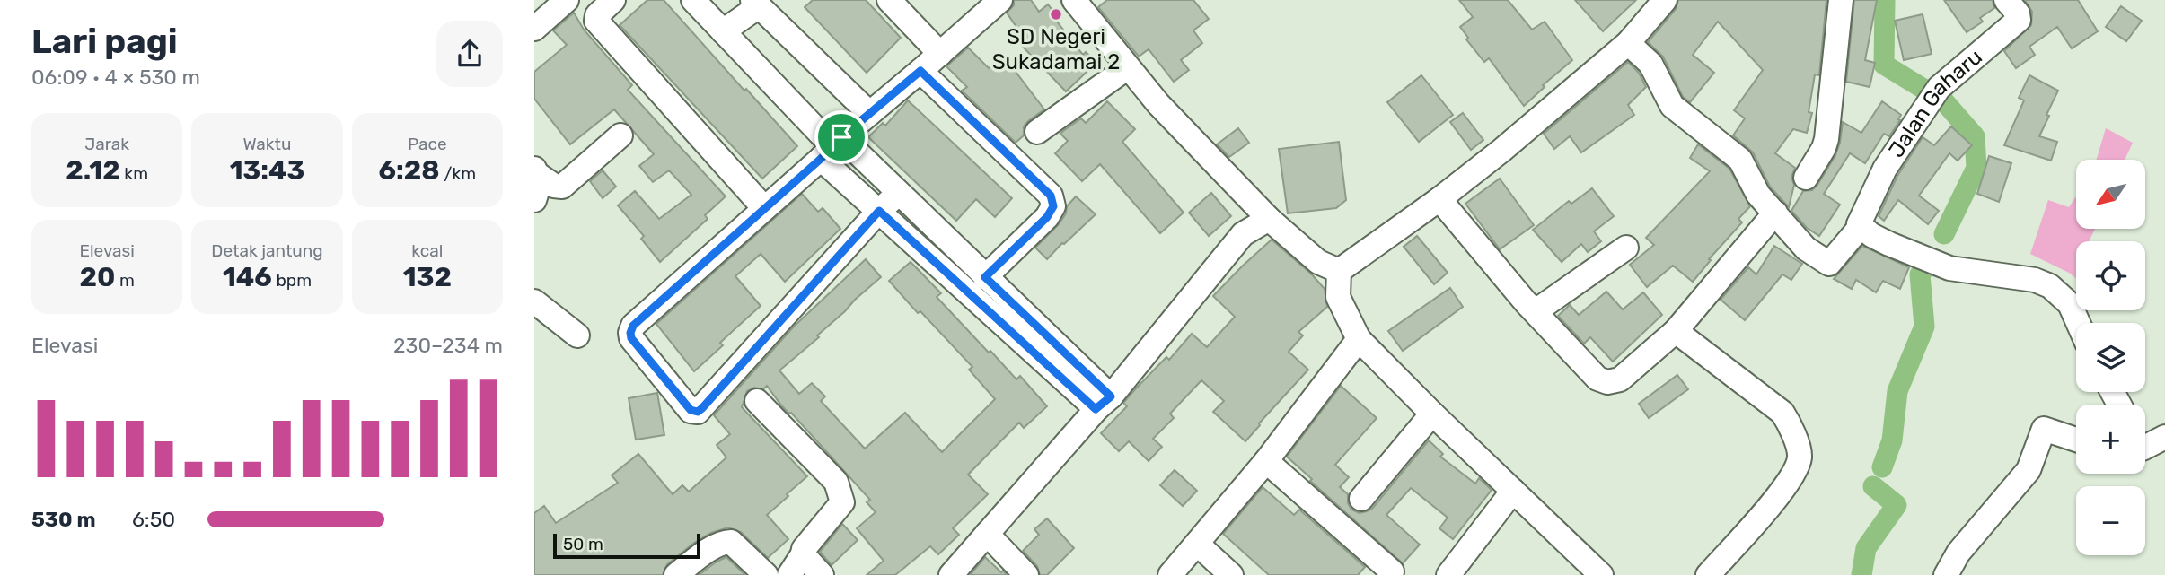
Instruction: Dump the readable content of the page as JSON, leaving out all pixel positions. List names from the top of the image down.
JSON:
{
  "streets": {
    "street": ["Jalan Gaharu"]
  },
  "places": ["SD Negeri Sukadamai 2"],
  "scale_bar": "50 m",
  "north": "bottom left",
  "page": {
    "heading": ["Lari pagi", "06:09 · 4 × 530 m"],
    "stats": [
      ["Jarak", "2.12 km"],
      ["Waktu", "13:43"],
      ["Pace", "6:28 /km"],
      ["Elevasi", "20 m"],
      ["Detak jantung", "146 bpm"],
      ["kcal", "132"]
    ],
    "map_buttons": ["+", "−"],
    "chart": ["Elevasi", "230–234 m"],
    "list": [
      {
        "name": "530 m",
        "note": "6:50"
      }
    ],
    "scale": "50 m"
  }
}
